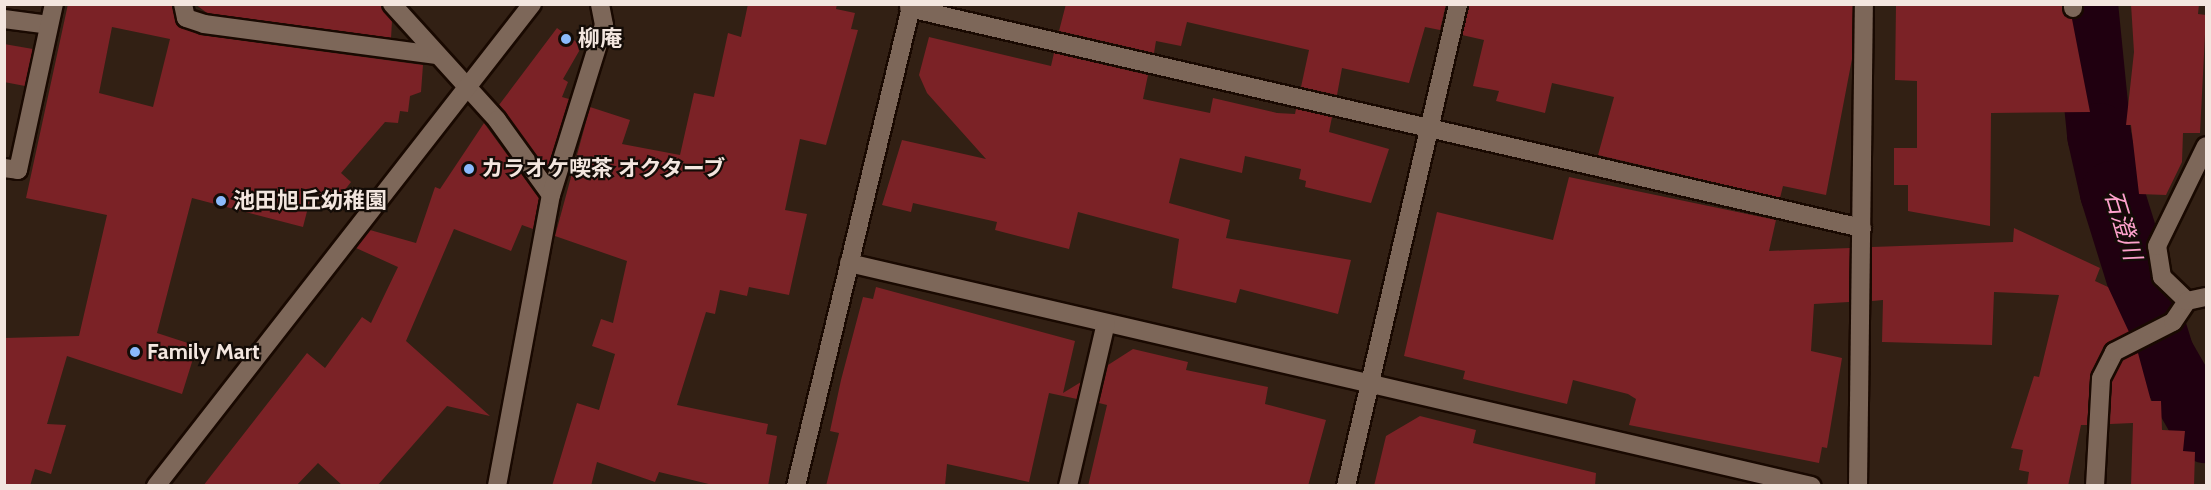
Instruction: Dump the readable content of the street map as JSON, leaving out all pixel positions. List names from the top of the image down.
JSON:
{
  "water": ["石澄川"],
  "places": [
    "柳庵",
    "カラオケ喫茶 オクターブ",
    "池田旭丘幼稚園",
    "Family Mart"
  ]
}
